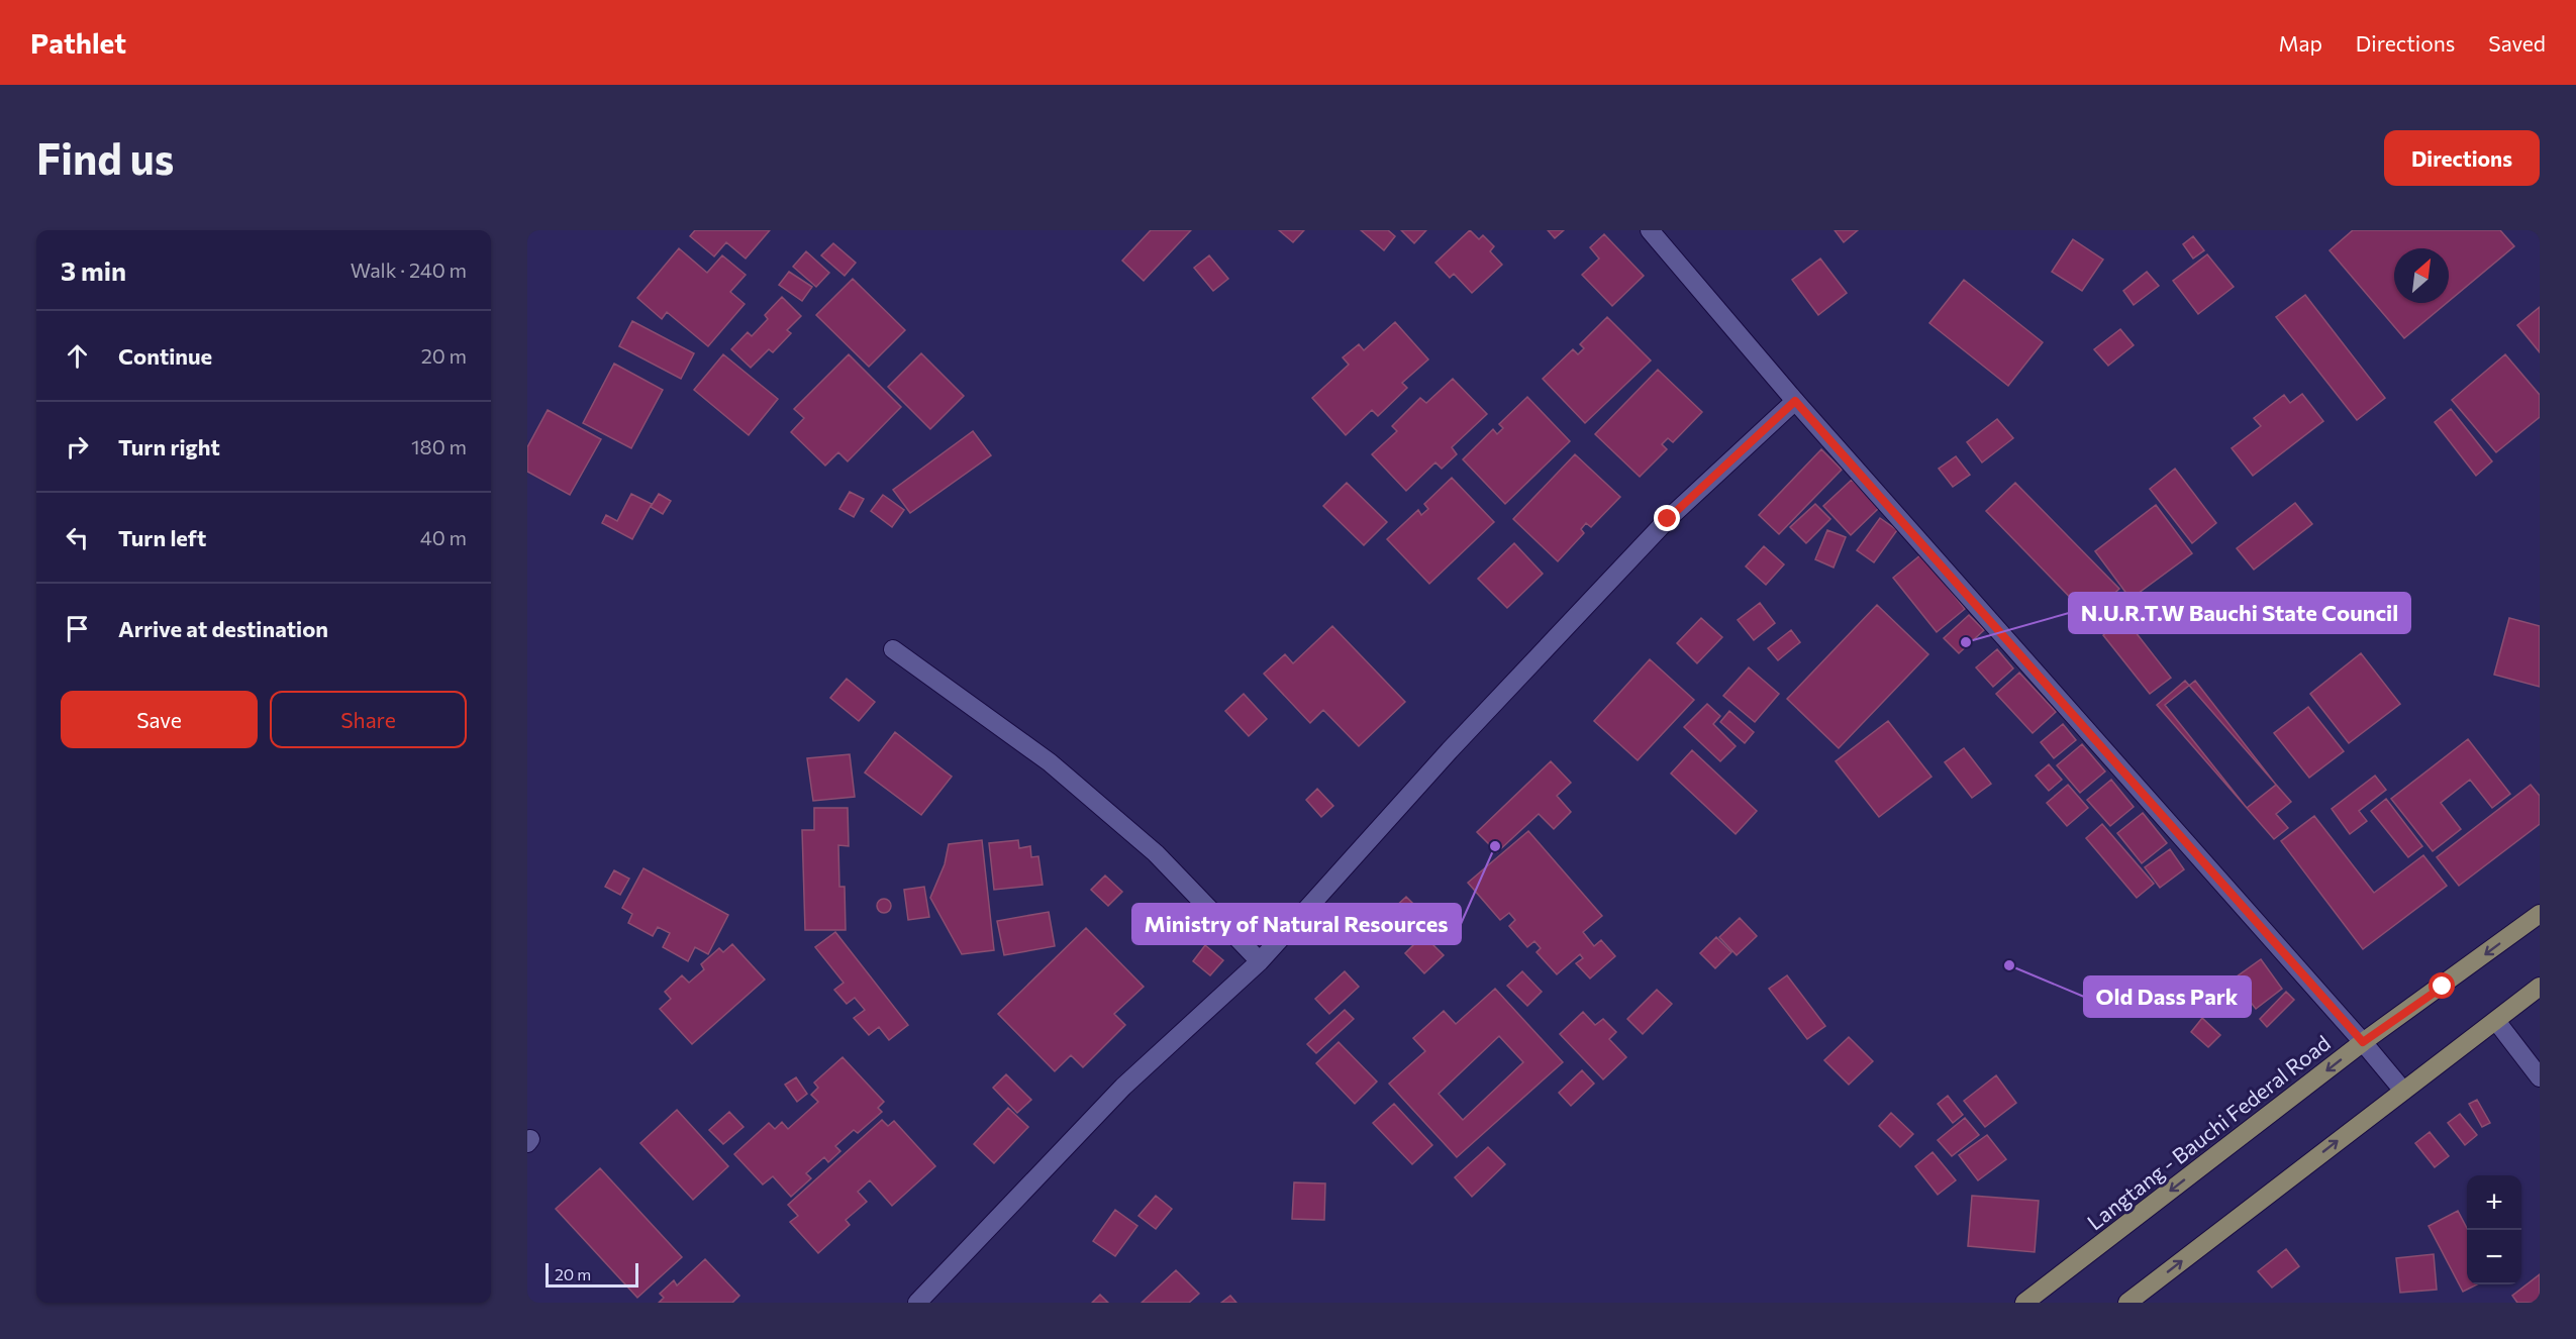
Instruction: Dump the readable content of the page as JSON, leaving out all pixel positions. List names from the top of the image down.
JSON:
{
  "streets": {
    "main road": ["Langtang - Bauchi Federal Road"]
  },
  "places": ["N.U.R.T.W Bauchi State Council", "Ministry of Natural Resources", "Old Dass Park"],
  "scale_bar": "20 m",
  "north": "top right",
  "page": {
    "header": "Pathlet",
    "nav": ["Map", "Directions", "Saved"],
    "buttons": [
      "Directions",
      ["Save", "Share"]
    ],
    "title": "Find us",
    "heading": ["3 min", "Walk · 240 m"],
    "list": [
      ["Continue", "20 m"],
      ["Turn right", "180 m"],
      ["Turn left", "40 m"],
      "Arrive at destination"
    ],
    "map_buttons": ["+", "−"],
    "scale": "20 m"
  }
}
